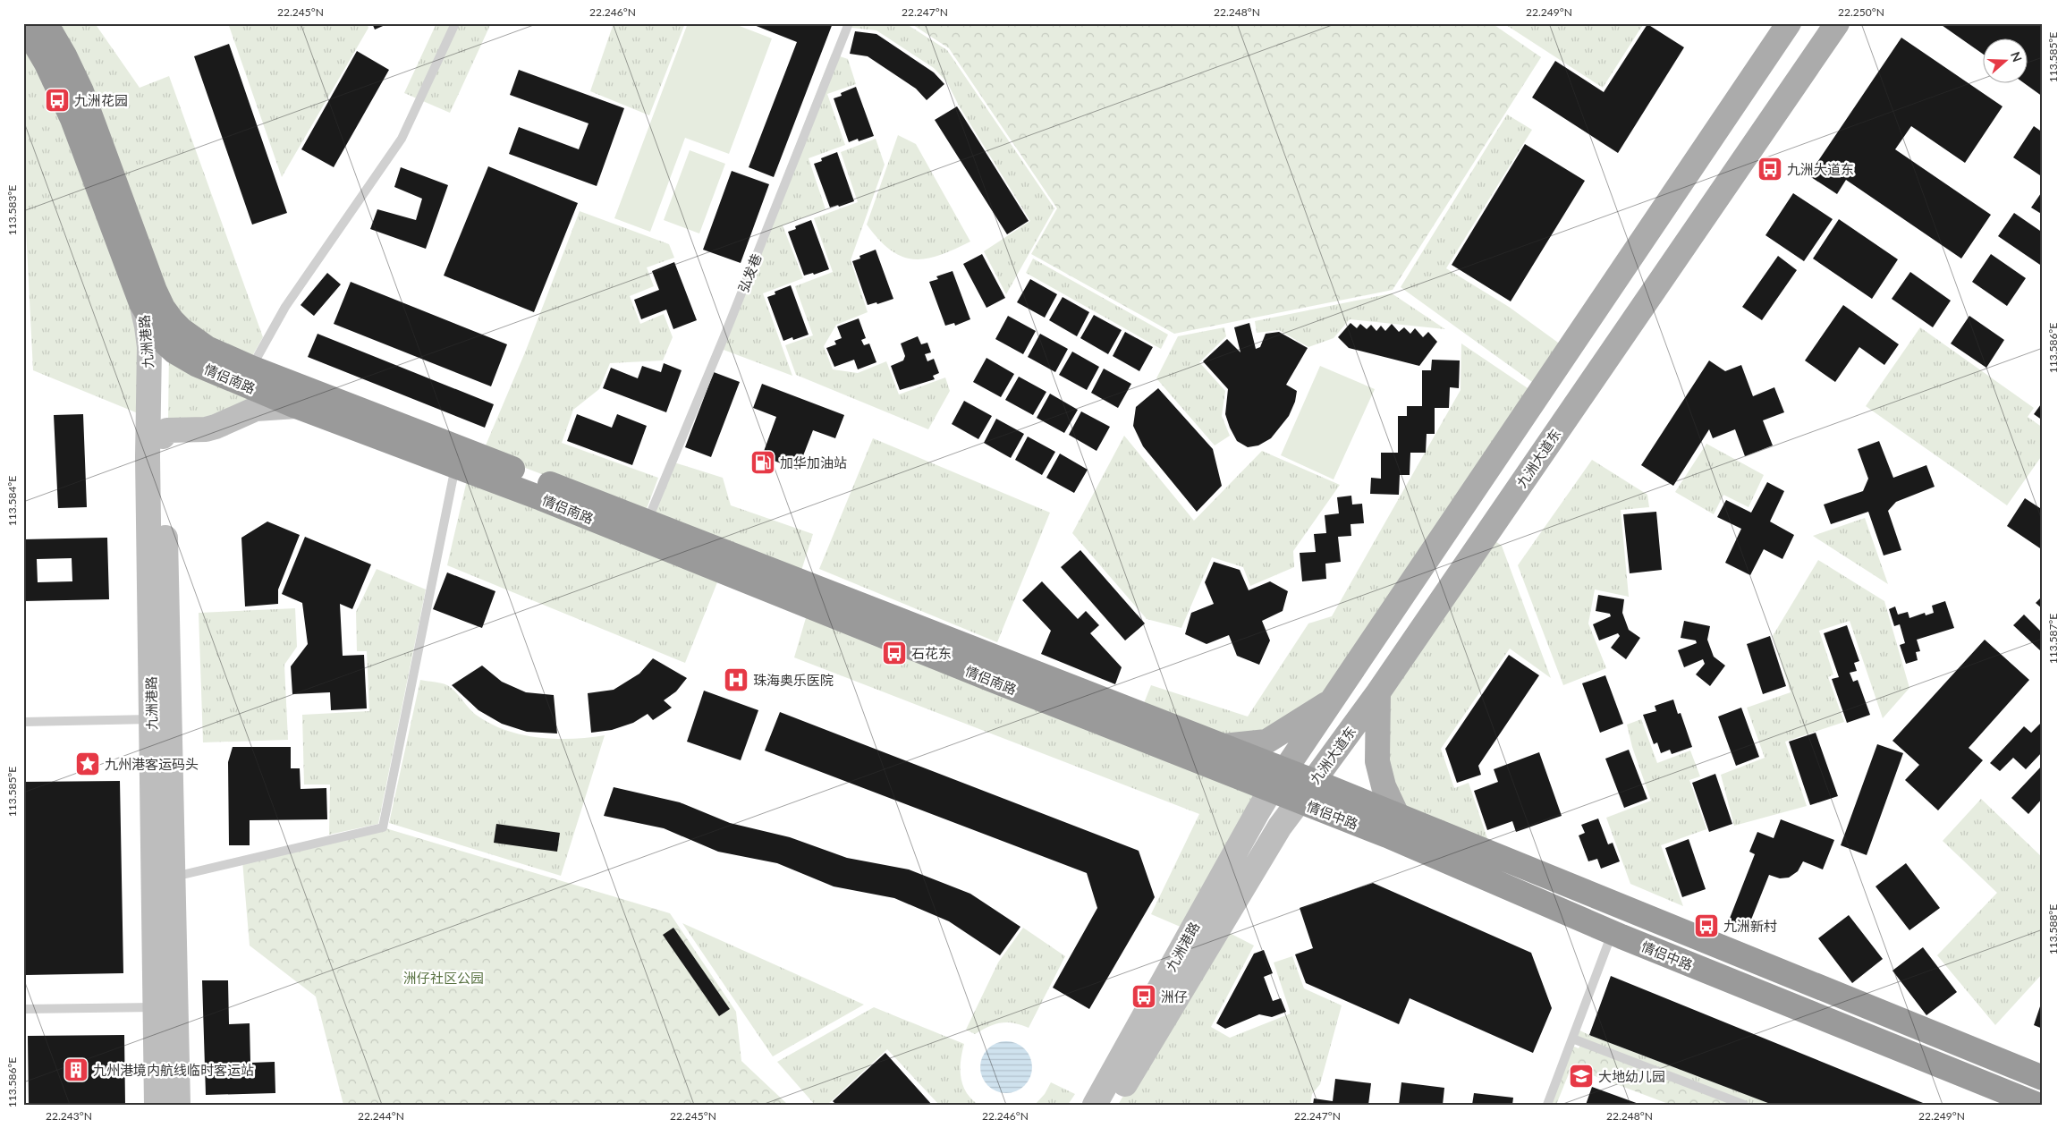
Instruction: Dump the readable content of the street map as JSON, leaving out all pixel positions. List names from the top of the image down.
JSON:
{
  "streets": {
    "highway": ["情侣南路", "情侣中路"],
    "main road": ["九洲大道东"],
    "street": ["九洲港路"],
    "lane": ["弘发巷"]
  },
  "crossings": [
    ["弘发巷", "情侣南路"],
    ["九洲港路", "情侣南路"],
    ["九洲港路", "九洲大道东"],
    ["九洲港路", "情侣中路"],
    ["情侣南路", "九洲大道东"],
    ["情侣南路", "情侣中路"],
    ["九洲大道东", "情侣中路"]
  ],
  "parks": ["洲仔社区公园"],
  "places": {
    "bus stop": [
      "九洲花园",
      "九洲大道东",
      "石花东",
      "九洲新村",
      "洲仔"
    ],
    "fuel station": ["加华加油站"],
    "hospital": ["珠海奥乐医院"],
    "place": ["九州港客运码头"],
    "building": ["九州港境内航线临时客运站"],
    "school or university": ["大地幼儿园"]
  },
  "north": "right",
  "coordinates": [
    "22.245°N",
    "22.246°N",
    "22.247°N",
    "22.248°N",
    "22.249°N",
    "22.250°N",
    "113.585°E",
    "113.583°E",
    "113.586°E",
    "113.584°E",
    "113.587°E",
    "113.588°E",
    "22.243°N",
    "22.244°N"
  ]
}
